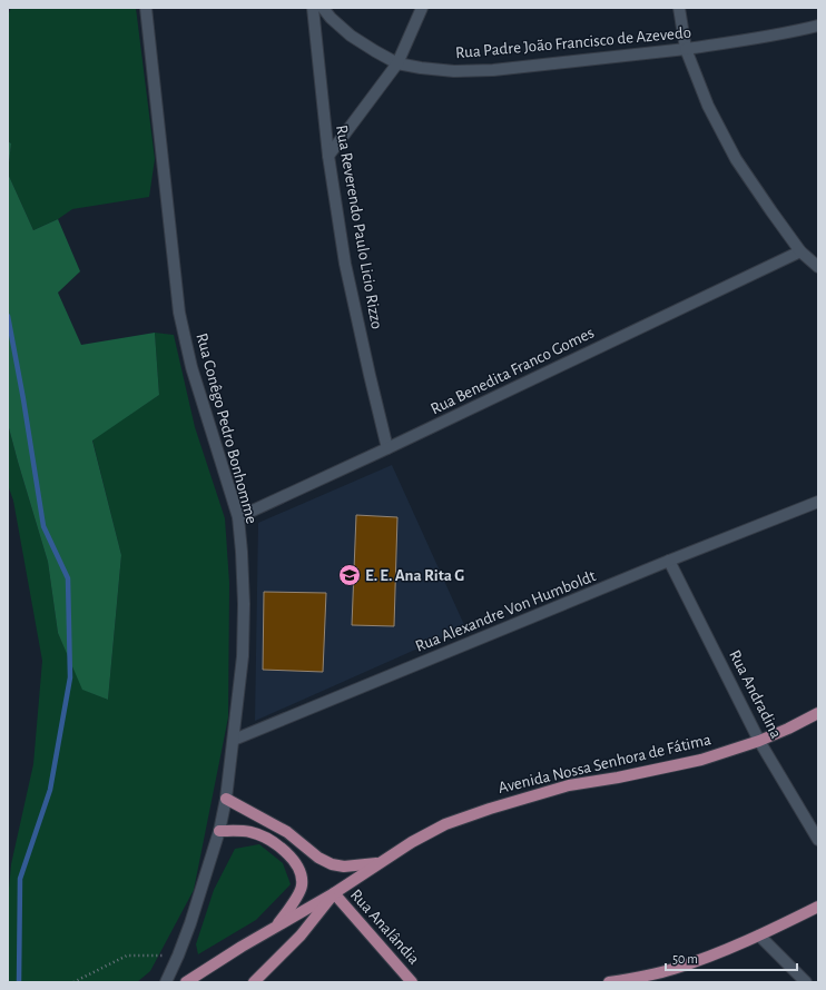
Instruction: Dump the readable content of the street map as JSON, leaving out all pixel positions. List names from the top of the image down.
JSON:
{
  "streets": {
    "main road": ["Avenida Nossa Senhora de Fátima", "Rua Analândia"],
    "street": [
      "Rua Padre João Francisco de Azevedo",
      "Rua Reverendo Paulo Licio Rizzo",
      "Rua Benedita Franco Gomes",
      "Rua Conêgo Pedro Bonhomme",
      "Rua Alexandre Von Humboldt",
      "Rua Andradina"
    ]
  },
  "crossings": [
    ["Rua Reverendo Paulo Licio Rizzo", "Rua Benedita Franco Gomes"],
    ["Rua Benedita Franco Gomes", "Rua Conêgo Pedro Bonhomme"],
    ["Rua Conêgo Pedro Bonhomme", "Rua Alexandre Von Humboldt"],
    ["Rua Alexandre Von Humboldt", "Rua Andradina"],
    ["Rua Andradina", "Avenida Nossa Senhora de Fátima"],
    ["Avenida Nossa Senhora de Fátima", "Rua Analândia"]
  ],
  "places": {
    "school or university": ["E. E. Ana Rita G"]
  },
  "scale_bar": "50 m"
}
